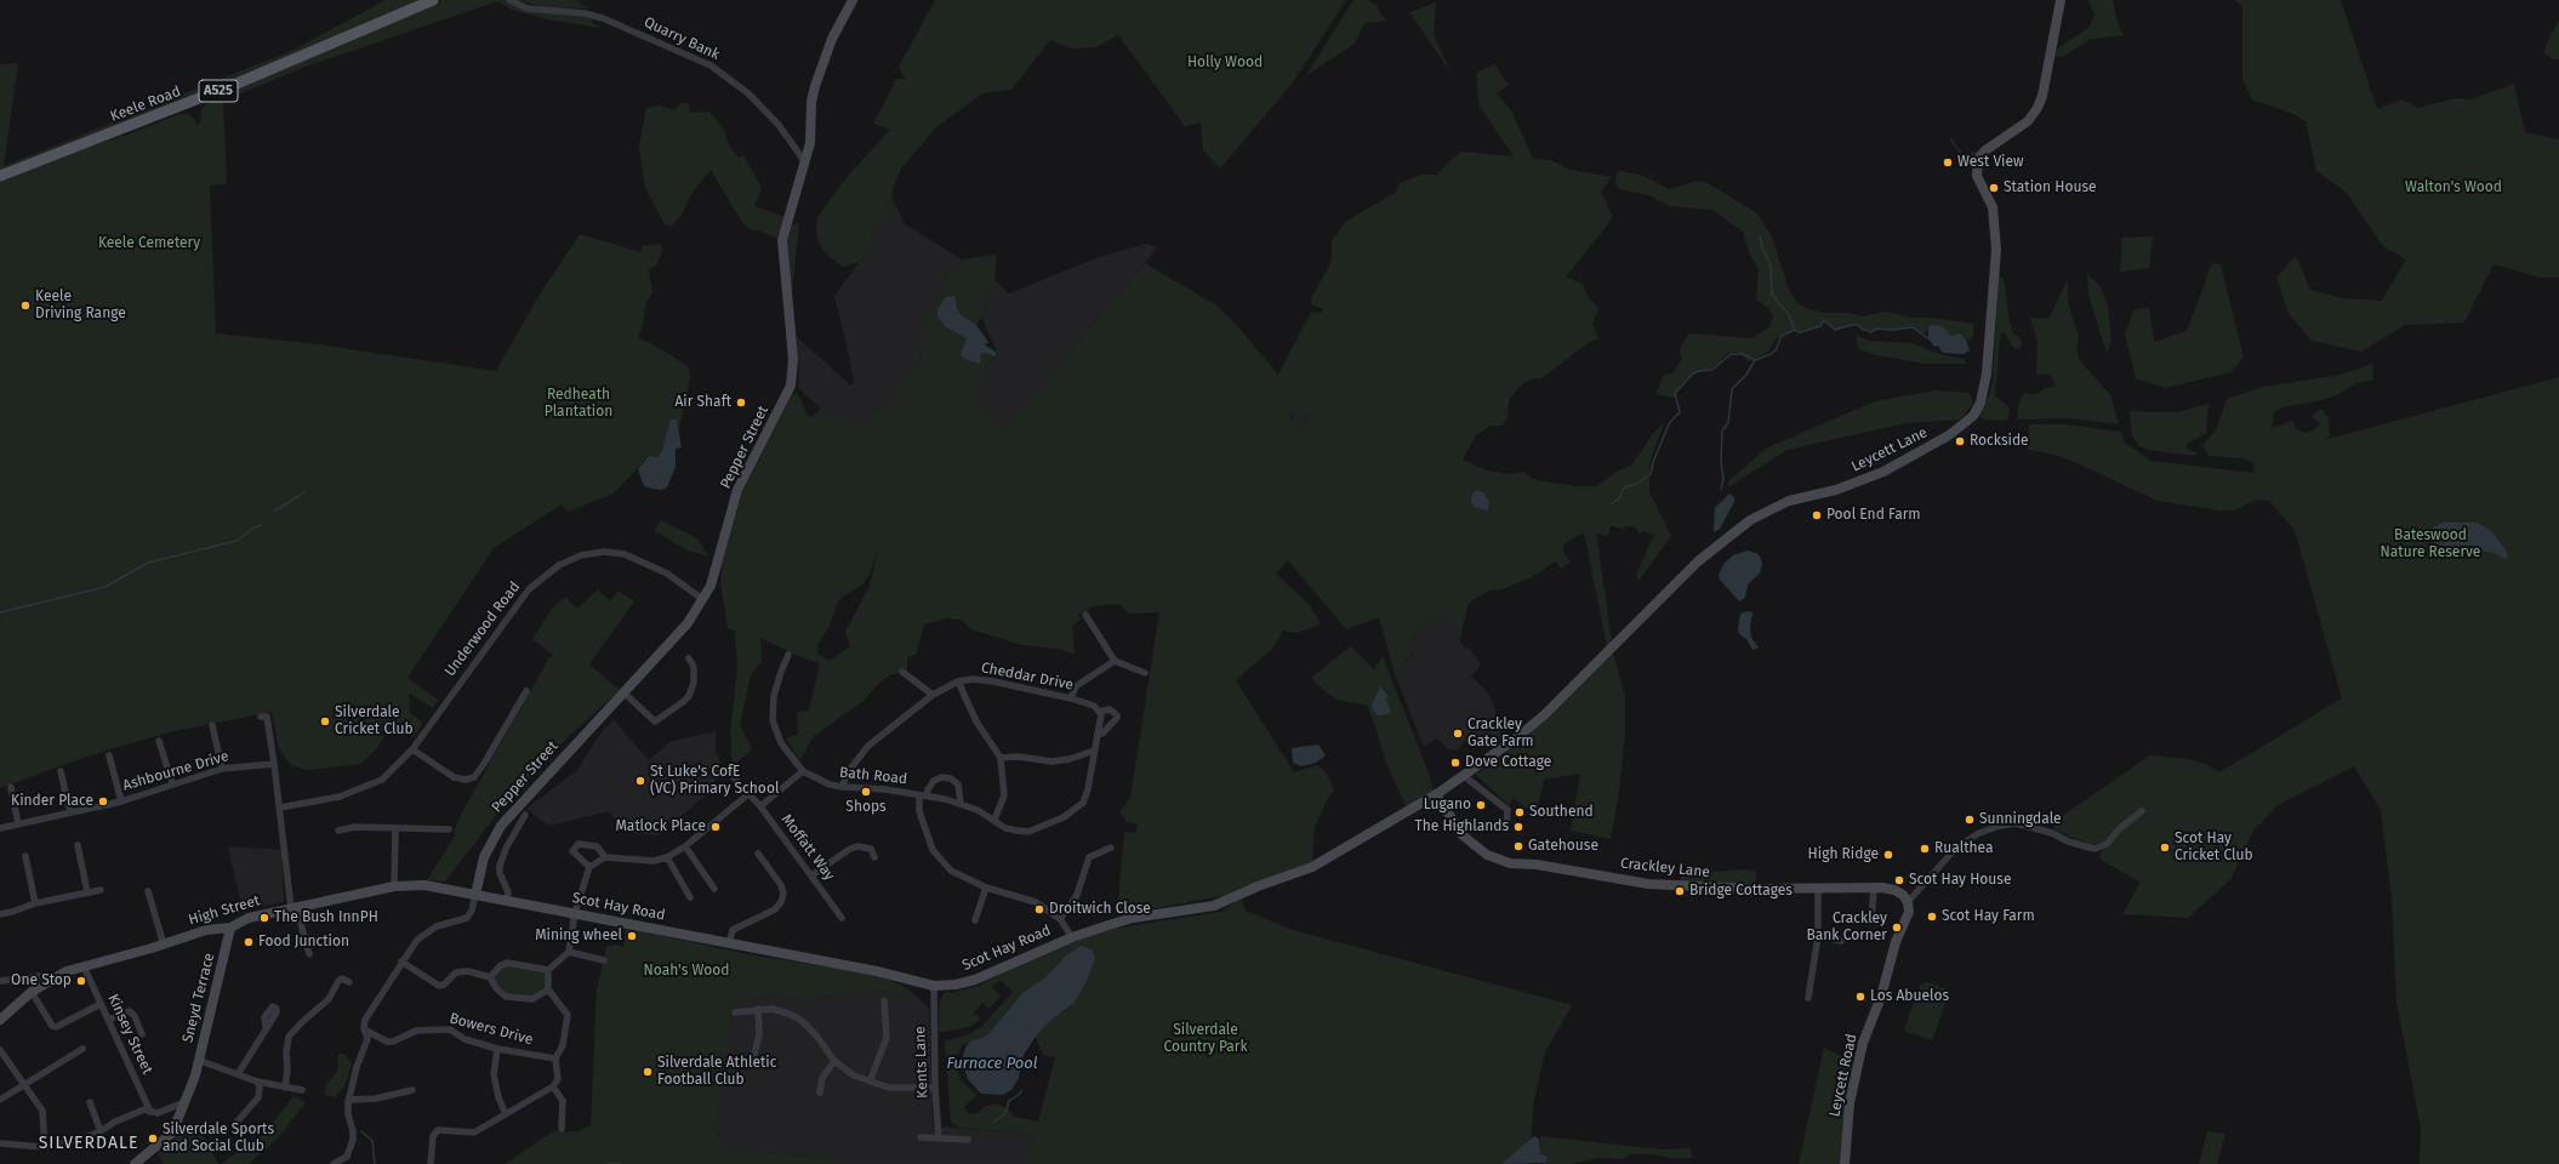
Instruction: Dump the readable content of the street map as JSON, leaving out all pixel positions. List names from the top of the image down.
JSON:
{
  "streets": {
    "main road": ["A525", "Keele Road"],
    "street": [
      "Quarry Bank",
      "Pepper Street",
      "Leycett Lane",
      "Underwood Road",
      "Cheddar Drive",
      "Ashbourne Drive",
      "Bath Road",
      "Moffatt Way",
      "Crackley Lane",
      "Scot Hay Road",
      "High Street",
      "Sneyd Terrace",
      "Bowers Drive",
      "Kinsey Street",
      "Kents Lane",
      "Leycett Road"
    ]
  },
  "crossings": [
    ["Quarry Bank", "Pepper Street"],
    ["Pepper Street", "Underwood Road"],
    ["Pepper Street", "Scot Hay Road"],
    ["Pepper Street", "High Street"],
    ["Leycett Lane", "Crackley Lane"],
    ["Leycett Lane", "Scot Hay Road"],
    ["Cheddar Drive", "Bath Road"],
    ["Crackley Lane", "Scot Hay Road"],
    ["Crackley Lane", "Leycett Road"],
    ["Scot Hay Road", "High Street"],
    ["Scot Hay Road", "Kents Lane"],
    ["High Street", "Sneyd Terrace"],
    ["High Street", "Kinsey Street"]
  ],
  "districts": ["SILVERDALE"],
  "water": ["Furnace Pool"],
  "parks": [
    "Holly Wood",
    "Walton's Wood",
    "Keele Cemetery",
    "Redheath Plantation",
    "Bateswood Nature Reserve",
    "Noah's Wood",
    "Silverdale Country Park"
  ],
  "places": [
    "West View",
    "Station House",
    "Keele Driving Range",
    "Air Shaft",
    "Rockside",
    "Pool End Farm",
    "Silverdale Cricket Club",
    "Crackley Gate Farm",
    "Dove Cottage",
    "St Luke's CofE (VC) Primary School",
    "Shops",
    "Kinder Place",
    "Lugano",
    "Southend",
    "Sunningdale",
    "Matlock Place",
    "The Highlands",
    "Gatehouse",
    "Scot Hay Cricket Club",
    "Rualthea",
    "High Ridge",
    "Scot Hay House",
    "Bridge Cottages",
    "Droitwich Close",
    "Scot Hay Farm",
    "The Bush InnPH",
    "Crackley Bank Corner",
    "Mining wheel",
    "Food Junction",
    "One Stop",
    "Los Abuelos",
    "Silverdale Athletic Football Club",
    "Silverdale Sports and Social Club"
  ]
}
